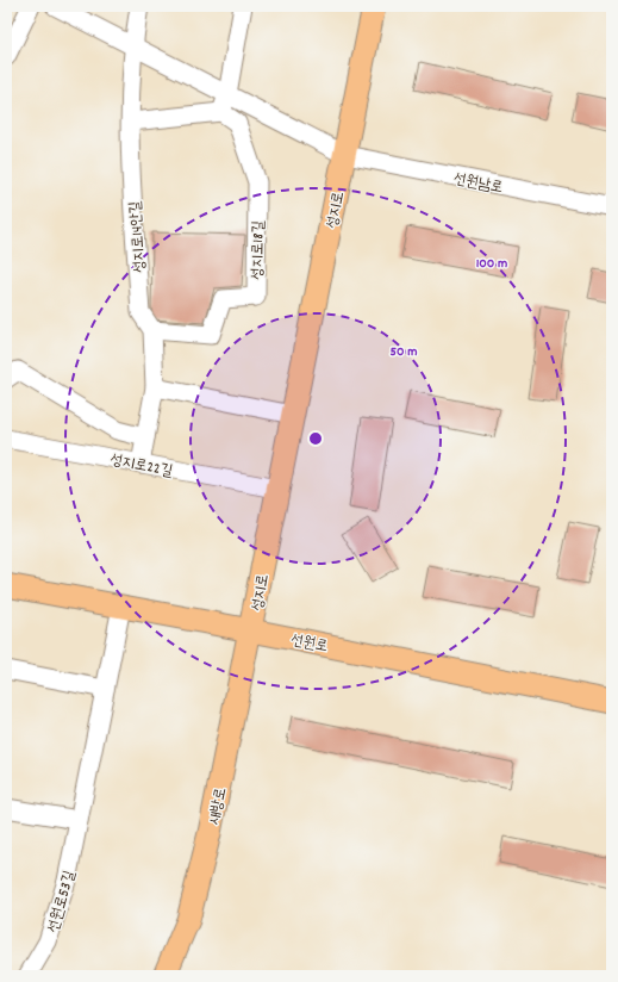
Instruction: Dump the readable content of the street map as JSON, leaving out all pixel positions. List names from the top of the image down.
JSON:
{
  "streets": {
    "main road": ["성지로", "선원로", "새방로"],
    "street": [
      "선원남로",
      "성지로14안길",
      "성지로18길",
      "성지로22길",
      "선원로53길"
    ]
  },
  "crossings": [
    ["선원남로", "성지로"],
    ["성지로", "성지로22길"],
    ["성지로", "선원로"],
    ["성지로", "새방로"],
    ["성지로14안길", "성지로18길"],
    ["성지로14안길", "성지로22길"],
    ["선원로", "새방로"],
    ["선원로", "선원로53길"]
  ],
  "rings": ["100 m", "50 m"]
}
